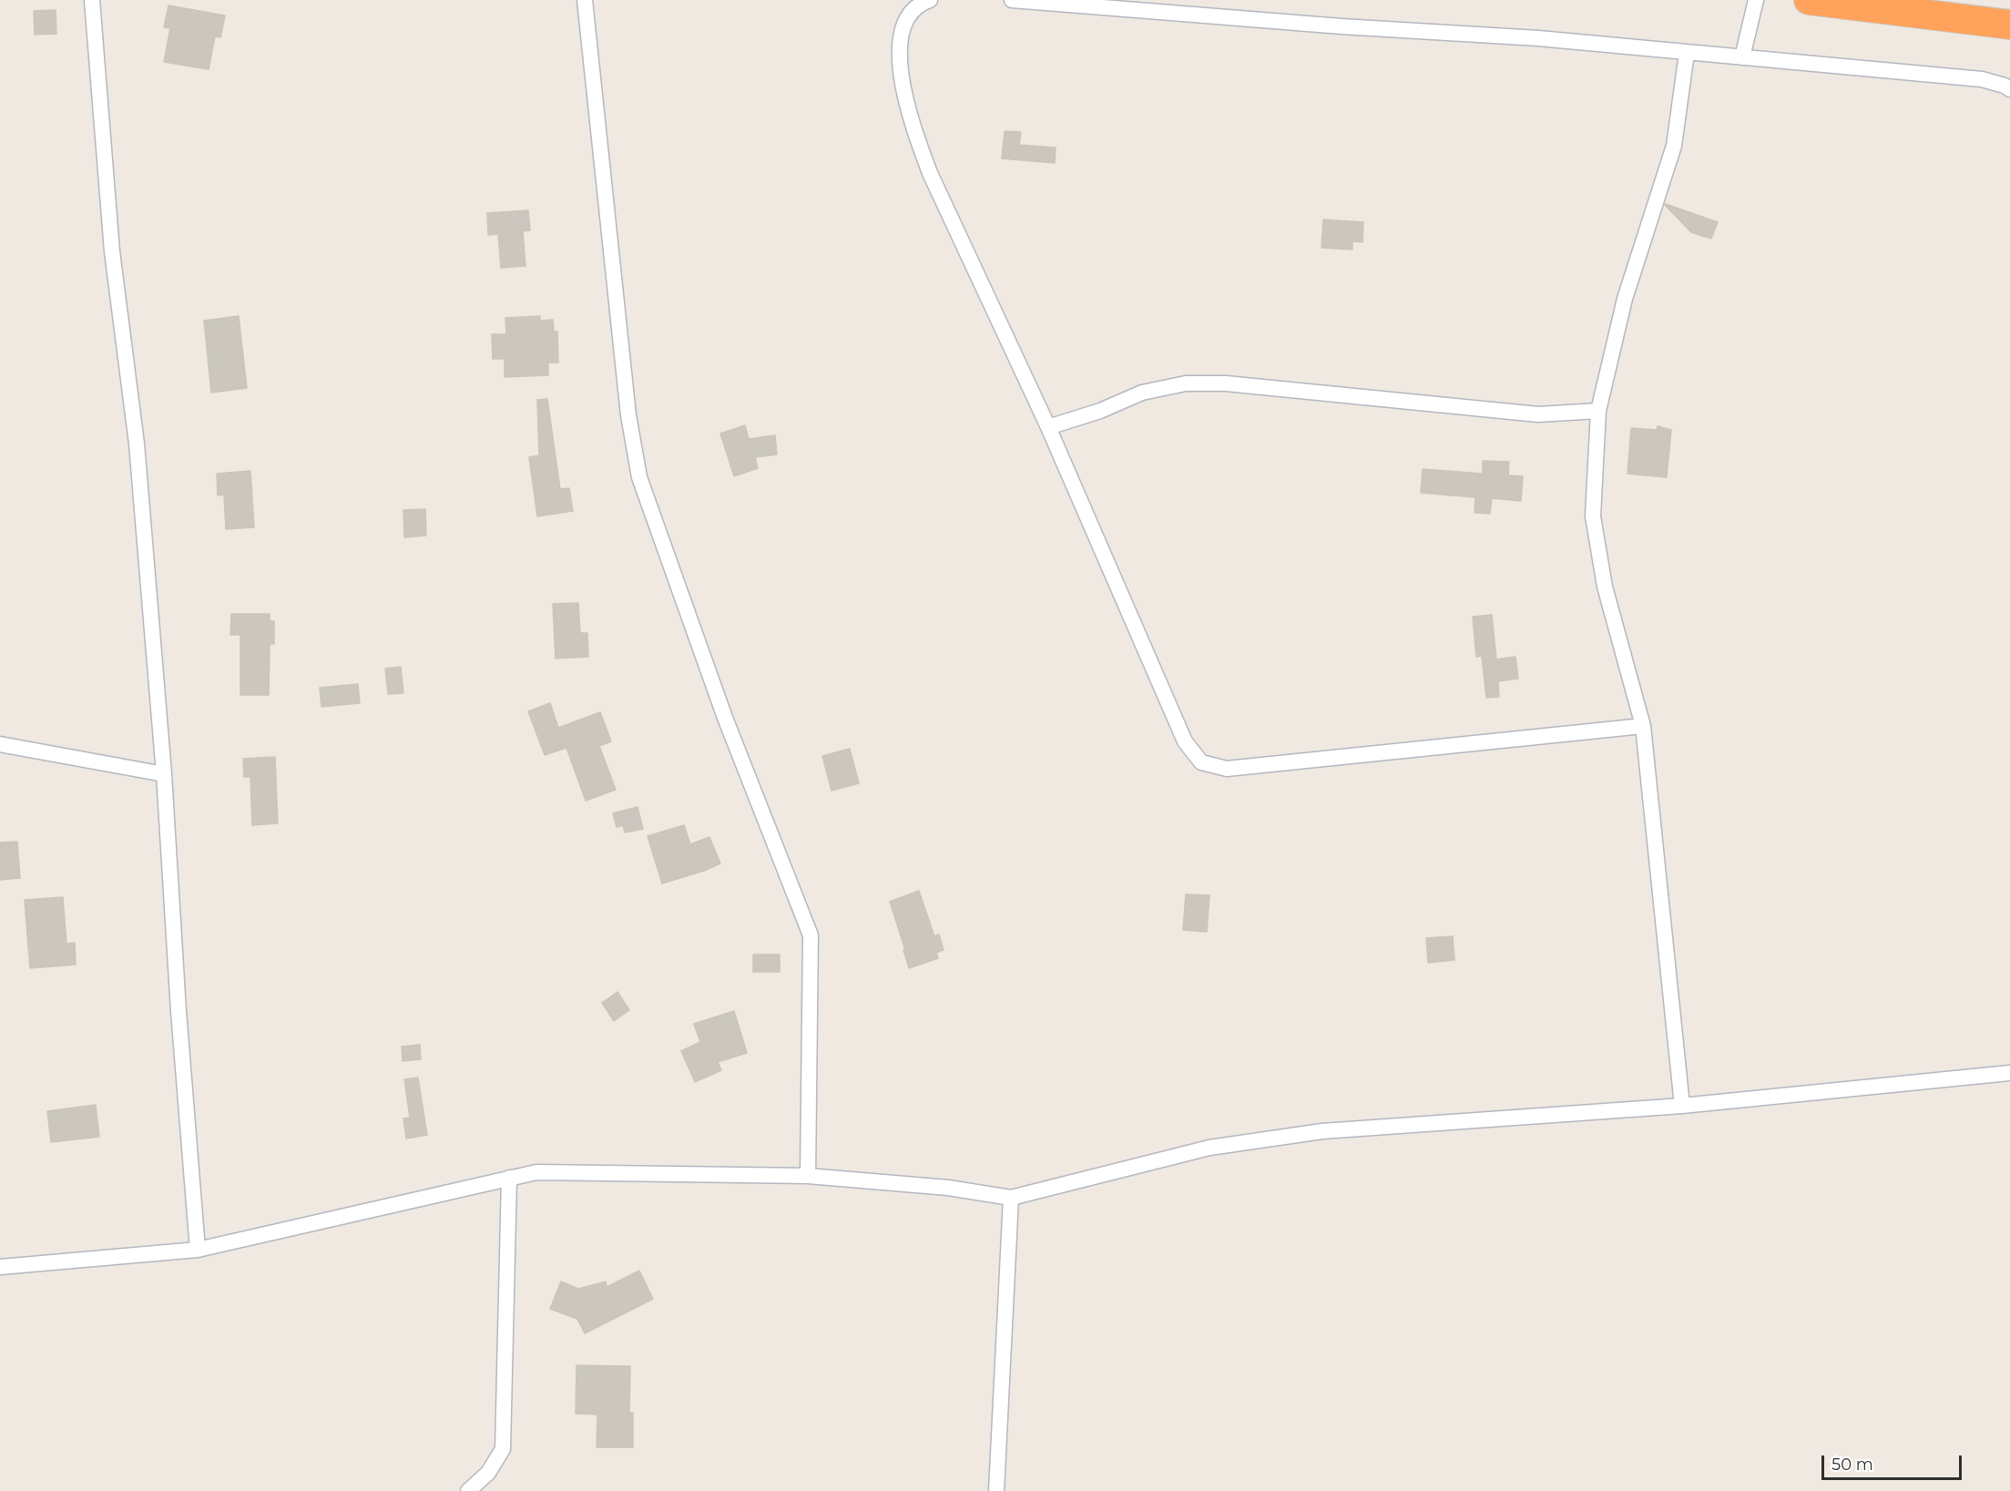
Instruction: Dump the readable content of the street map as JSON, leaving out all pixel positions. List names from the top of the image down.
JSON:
{
  "scale_bar": "50 m"
}
